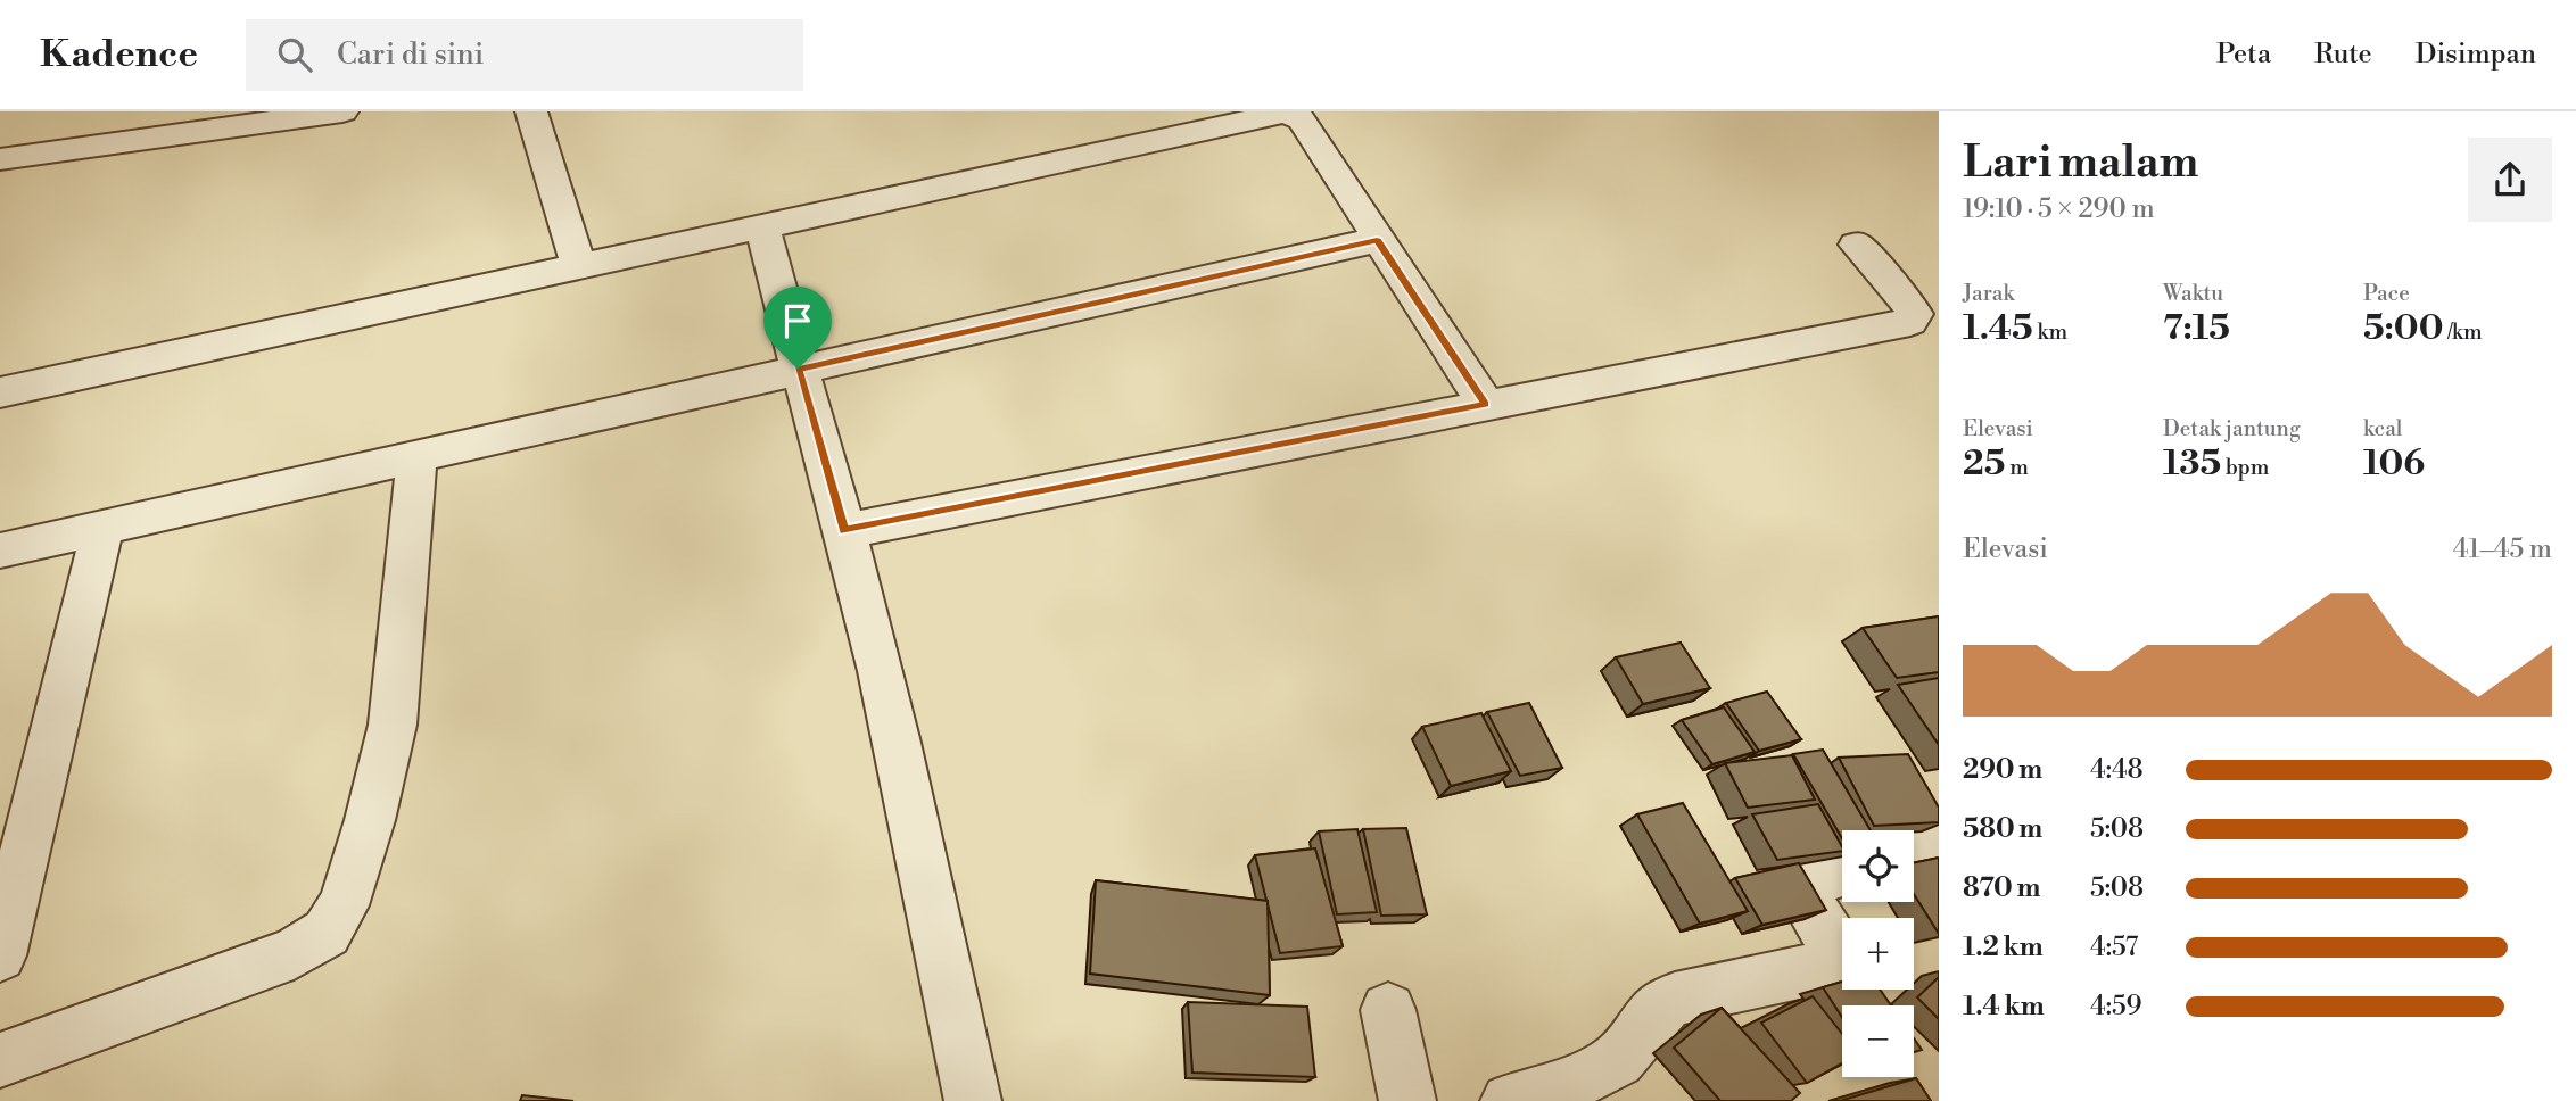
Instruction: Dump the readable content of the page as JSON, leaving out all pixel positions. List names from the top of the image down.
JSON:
{
  "page": {
    "header": "Kadence",
    "search": "Cari di sini",
    "nav": ["Peta", "Rute", "Disimpan"],
    "heading": ["Lari malam", "19:10 · 5 × 290 m"],
    "stats": [
      ["Jarak", "1.45 km"],
      ["Waktu", "7:15"],
      ["Pace", "5:00 /km"],
      ["Elevasi", "25 m"],
      ["Detak jantung", "135 bpm"],
      ["kcal", "106"]
    ],
    "chart": ["Elevasi", "41–45 m"],
    "list": [
      {
        "name": "290 m",
        "note": "4:48"
      },
      {
        "name": "580 m",
        "note": "5:08"
      },
      {
        "name": "870 m",
        "note": "5:08"
      },
      {
        "name": "1.2 km",
        "note": "4:57"
      },
      {
        "name": "1.4 km",
        "note": "4:59"
      }
    ],
    "map_buttons": ["+", "−"]
  }
}
